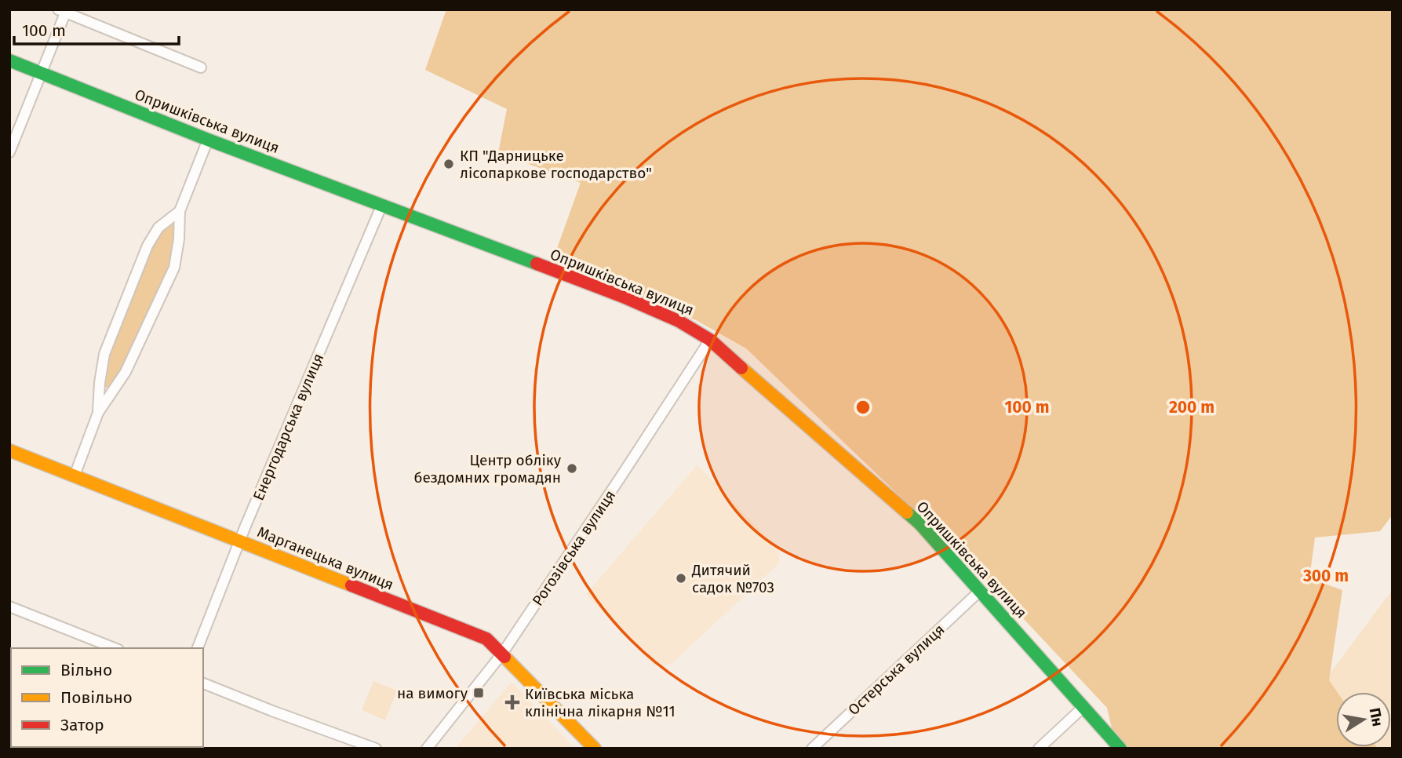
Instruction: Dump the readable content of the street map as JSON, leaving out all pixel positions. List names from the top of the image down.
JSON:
{
  "streets": {
    "street": [
      "Опришківська вулиця",
      "Енергодарська вулиця",
      "Рогозівська вулиця",
      "Марганецька вулиця",
      "Остерська вулиця"
    ]
  },
  "crossings": [
    ["Опришківська вулиця", "Енергодарська вулиця"],
    ["Опришківська вулиця", "Рогозівська вулиця"],
    ["Опришківська вулиця", "Остерська вулиця"],
    ["Енергодарська вулиця", "Марганецька вулиця"],
    ["Рогозівська вулиця", "Марганецька вулиця"]
  ],
  "places": {
    "other": ["КП \"Дарницьке лісопаркове господарство\"", "Центр обліку бездомних громадян", "Дитячий садок №703"],
    "transit": ["на вимогу"],
    "health": ["Київська міська клінічна лікарня №11"]
  },
  "legend": ["Вільно", "Повільно", "Затор"],
  "scale_bar": "100 m",
  "north": "right",
  "rings": ["100 m", "200 m", "300 m"]
}
